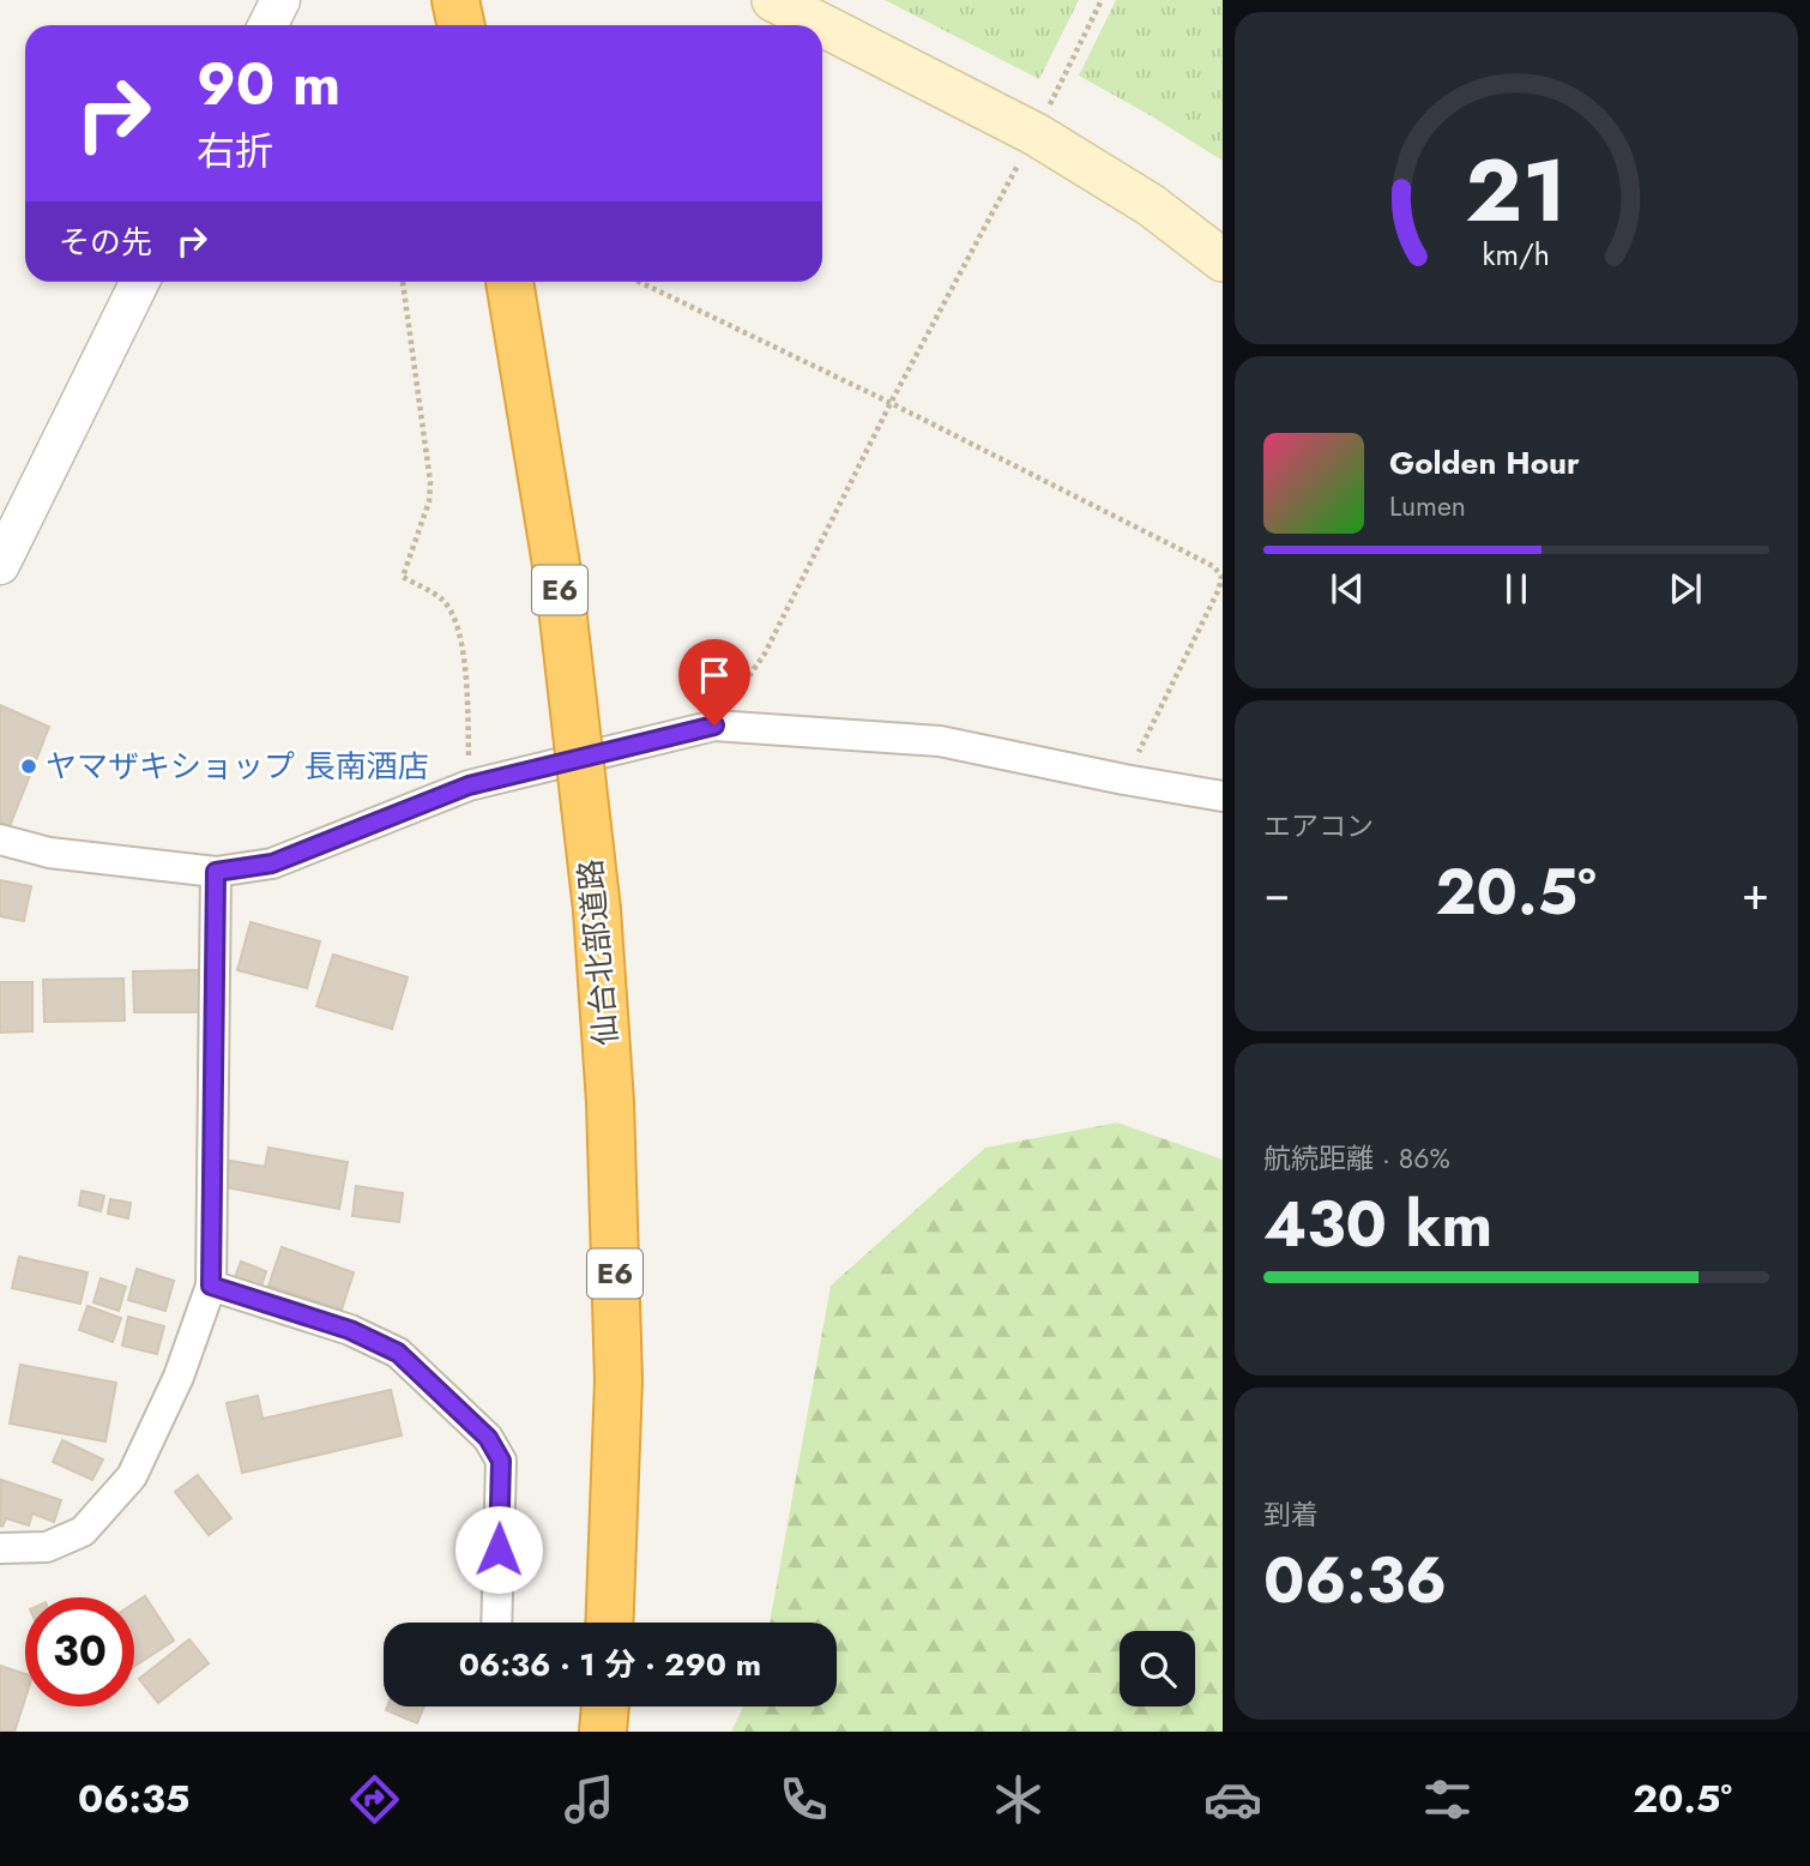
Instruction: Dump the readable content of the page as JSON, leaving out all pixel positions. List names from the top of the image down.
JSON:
{
  "streets": {
    "highway": ["E6", "仙台北部道路"]
  },
  "places": ["ヤマザキショップ 長南酒店"],
  "page": {
    "turn": ["90 m", "右折"],
    "then": "その先",
    "song": ["Golden Hour", "Lumen"],
    "tile": [
      "エアコン",
      ["航続距離 · 86%", "430 km"],
      ["到着", "06:36"]
    ],
    "heat": ["−", "20.5°", "+"],
    "limit": "30",
    "trip": "06:36 · 1 分 · 290 m",
    "tabs": ["06:35", "20.5°"],
    "gauge": ["21", "km/h"]
  }
}
